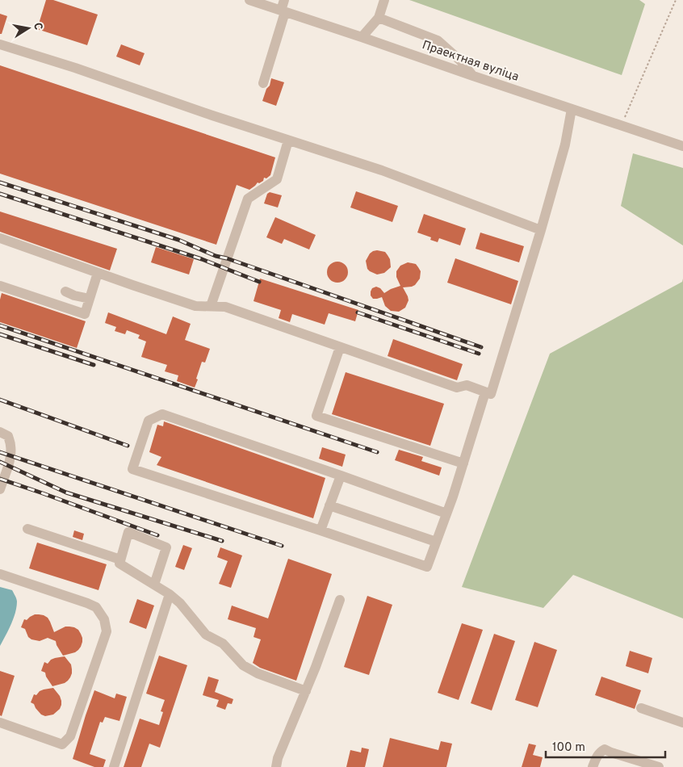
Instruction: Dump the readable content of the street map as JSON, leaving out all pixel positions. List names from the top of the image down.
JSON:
{
  "streets": {
    "street": ["Праектная вуліца"]
  },
  "scale_bar": "100 m",
  "north": "right"
}
